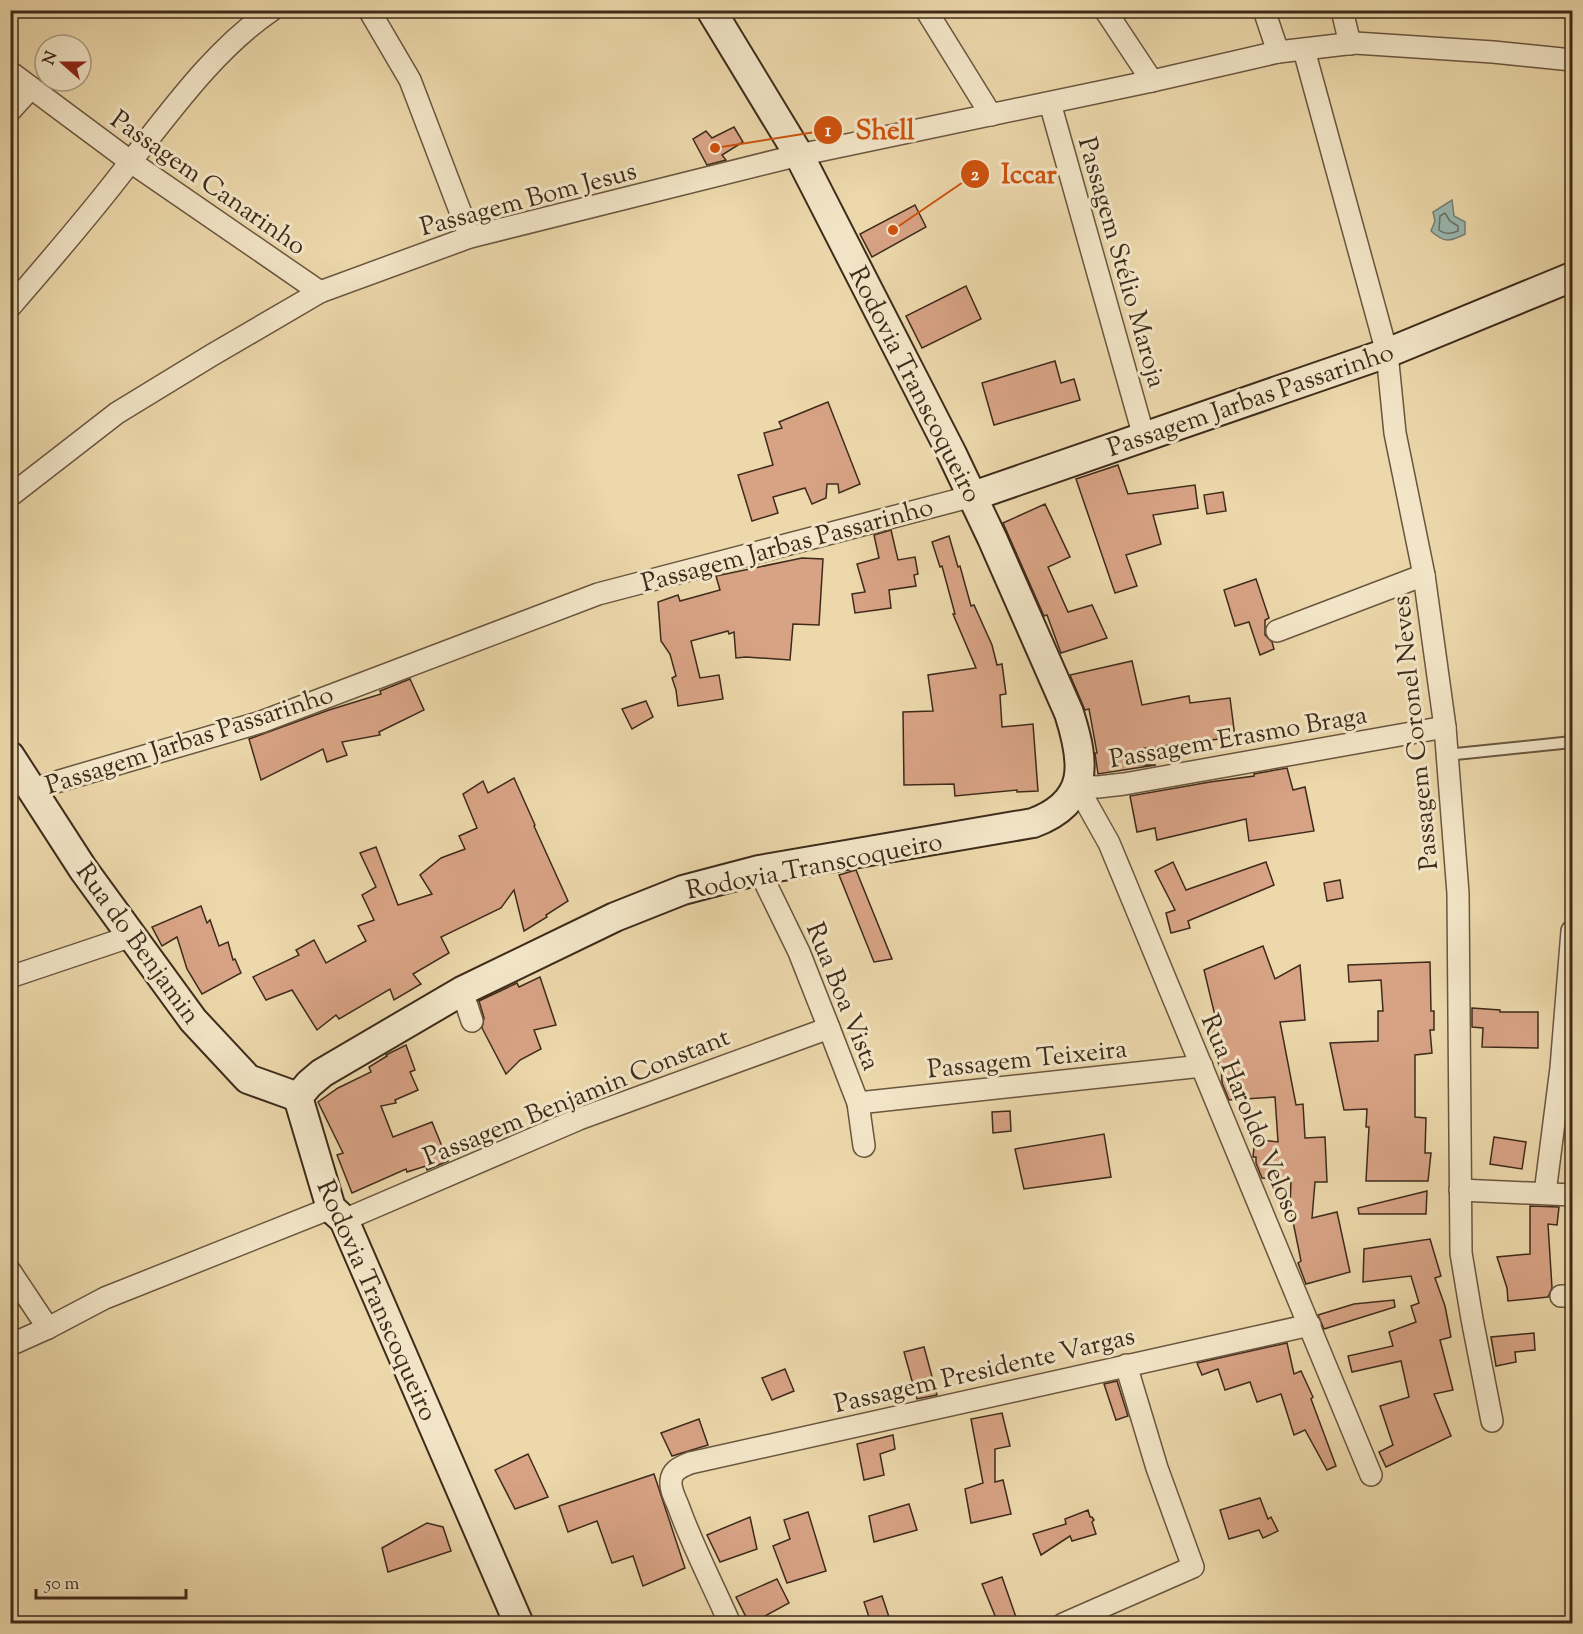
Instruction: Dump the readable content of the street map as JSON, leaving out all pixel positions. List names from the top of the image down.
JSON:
{
  "streets": {
    "main road": ["Rodovia Transcoqueiro", "Passagem Jarbas Passarinho", "Rua do Benjamin"],
    "street": [
      "Passagem Canarinho",
      "Passagem Bom Jesus",
      "Passagem Stélio Maroja",
      "Passagem Coronel Neves",
      "Passagem Erasmo Braga",
      "Rua Boa Vista",
      "Passagem Teixeira",
      "Passagem Benjamin Constant",
      "Rua Haroldo Veloso",
      "Passagem Presidente Vargas"
    ]
  },
  "crossings": [
    ["Passagem Canarinho", "Passagem Bom Jesus"],
    ["Passagem Bom Jesus", "Rodovia Transcoqueiro"],
    ["Passagem Stélio Maroja", "Passagem Jarbas Passarinho"],
    ["Rodovia Transcoqueiro", "Passagem Jarbas Passarinho"],
    ["Rodovia Transcoqueiro", "Passagem Erasmo Braga"],
    ["Rodovia Transcoqueiro", "Rua do Benjamin"],
    ["Rodovia Transcoqueiro", "Rua Boa Vista"],
    ["Rodovia Transcoqueiro", "Passagem Benjamin Constant"],
    ["Rodovia Transcoqueiro", "Rua Haroldo Veloso"],
    ["Passagem Jarbas Passarinho", "Passagem Coronel Neves"],
    ["Passagem Jarbas Passarinho", "Rua do Benjamin"],
    ["Passagem Coronel Neves", "Passagem Erasmo Braga"],
    ["Passagem Erasmo Braga", "Rua Haroldo Veloso"],
    ["Rua Boa Vista", "Passagem Teixeira"],
    ["Rua Boa Vista", "Passagem Benjamin Constant"],
    ["Passagem Teixeira", "Rua Haroldo Veloso"],
    ["Rua Haroldo Veloso", "Passagem Presidente Vargas"]
  ],
  "places": ["Shell", "Iccar"],
  "scale_bar": "50 m",
  "north": "left"
}
